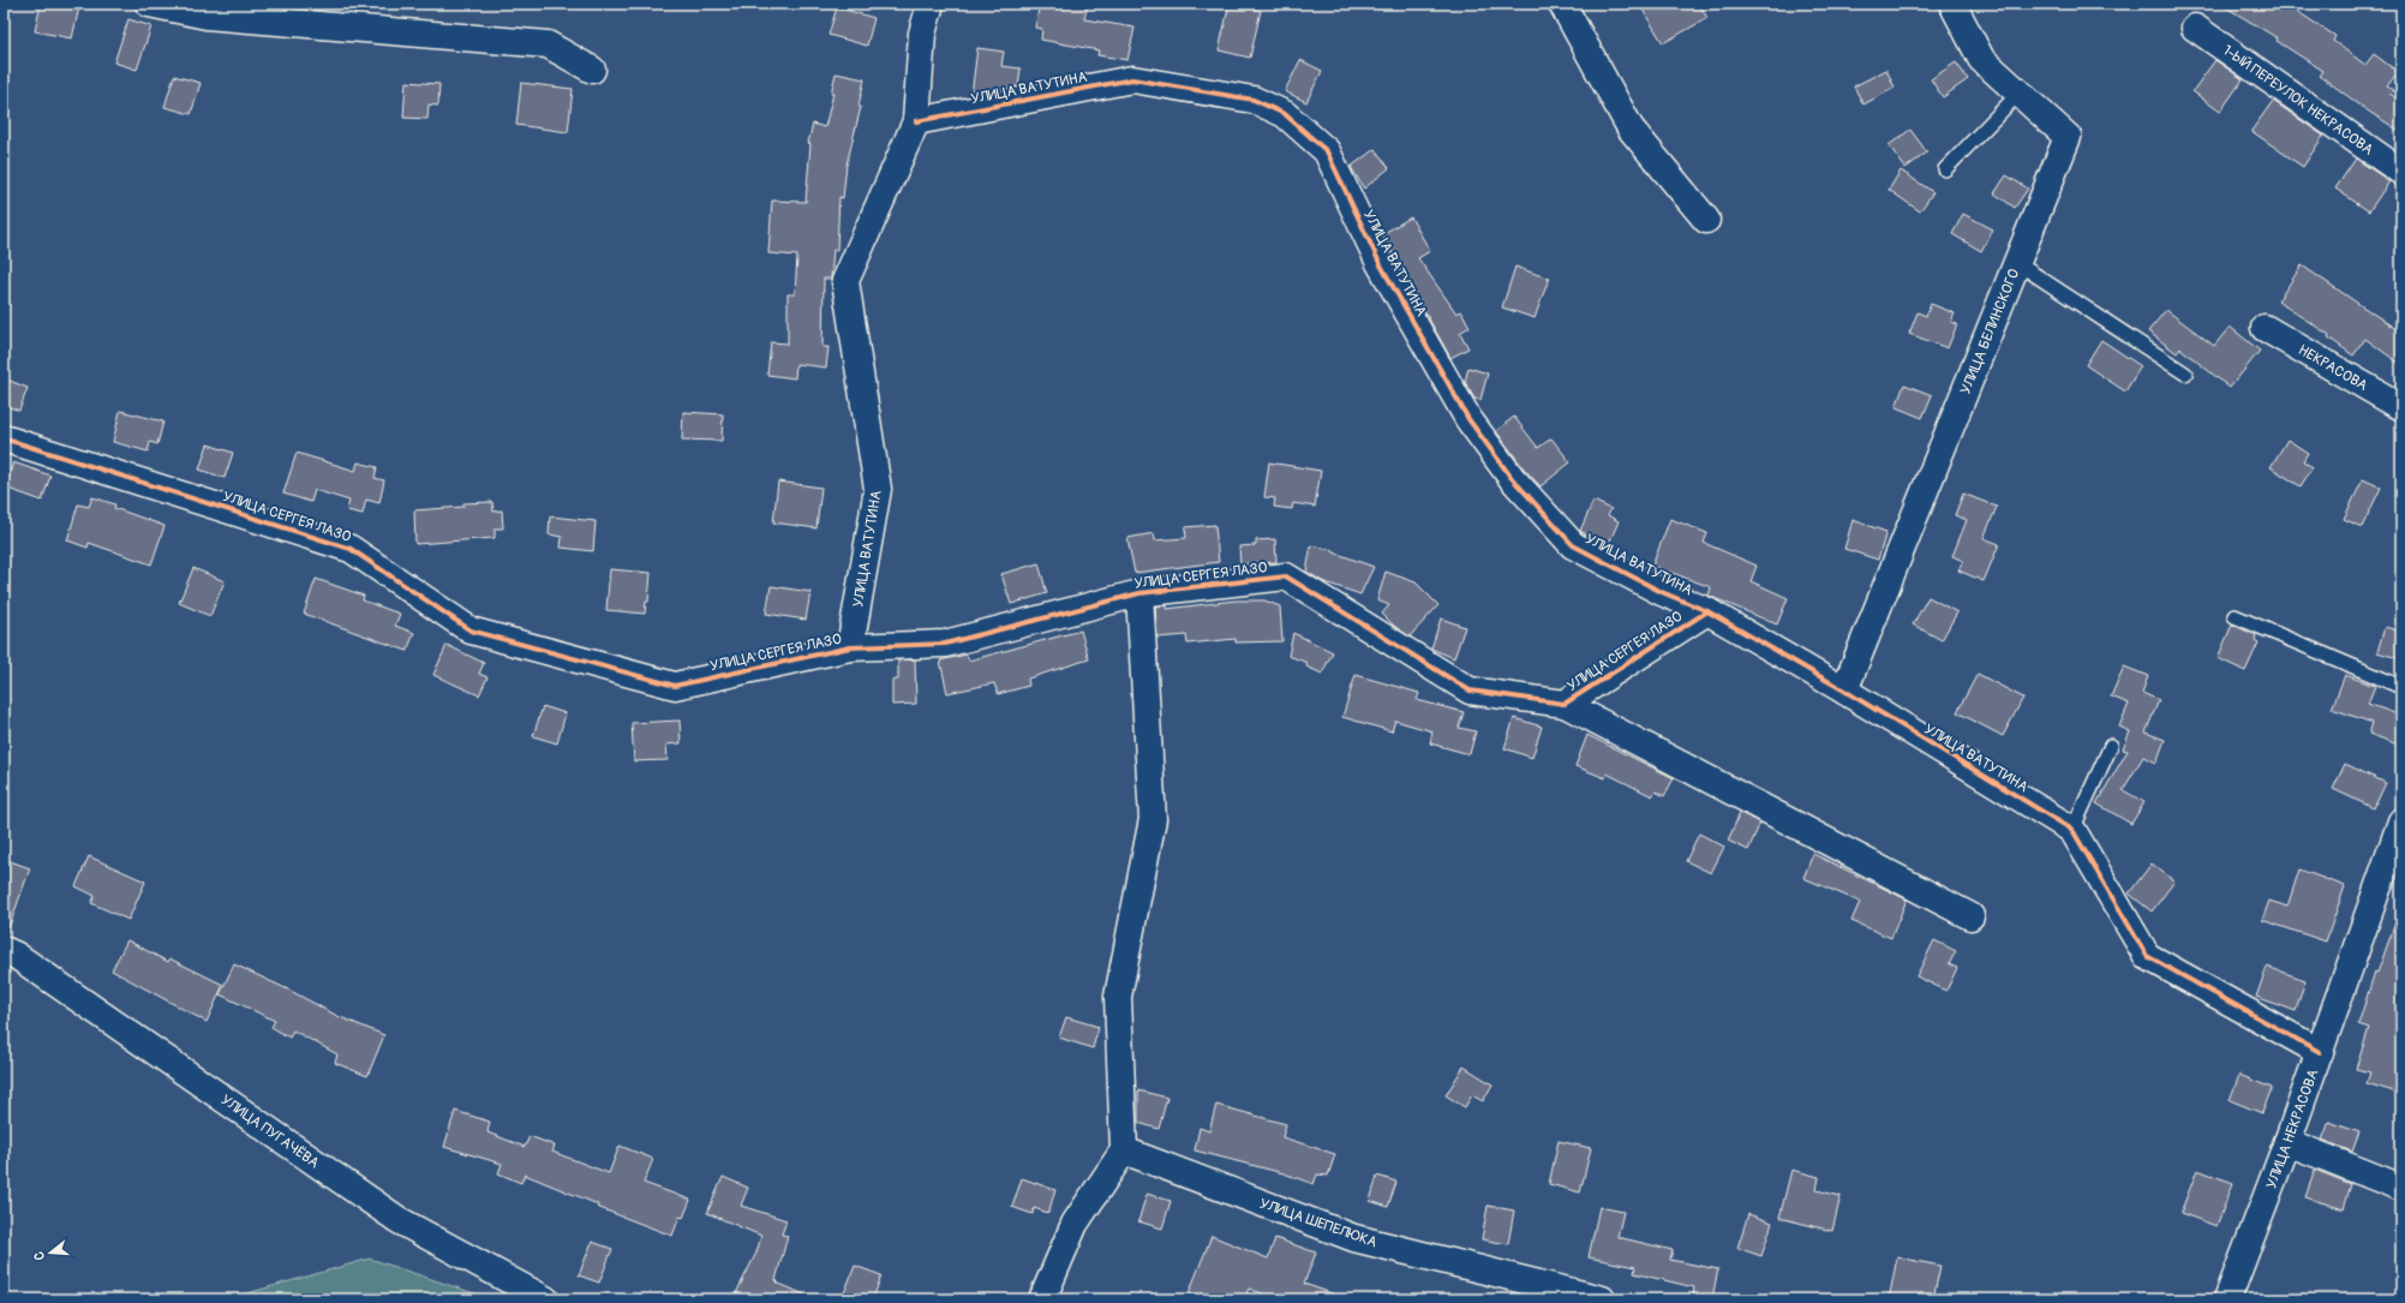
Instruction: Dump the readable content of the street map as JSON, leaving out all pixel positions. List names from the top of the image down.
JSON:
{
  "streets": {
    "street": [
      "УЛИЦА ВАТУТИНА",
      "1-ЫЙ ПЕРЕУЛОК НЕКРАСОВА",
      "УЛИЦА БЕЛИНСКОГО",
      "НЕКРАСОВА",
      "УЛИЦА СЕРГЕЯ ЛАЗО",
      "УЛИЦА НЕКРАСОВА",
      "УЛИЦА ПУГАЧЁВА",
      "УЛИЦА ШЕПЕЛЮКА"
    ]
  },
  "crossings": [
    ["УЛИЦА ВАТУТИНА", "УЛИЦА БЕЛИНСКОГО"],
    ["УЛИЦА ВАТУТИНА", "УЛИЦА СЕРГЕЯ ЛАЗО"],
    ["УЛИЦА ВАТУТИНА", "УЛИЦА НЕКРАСОВА"]
  ],
  "north": "left"
}
